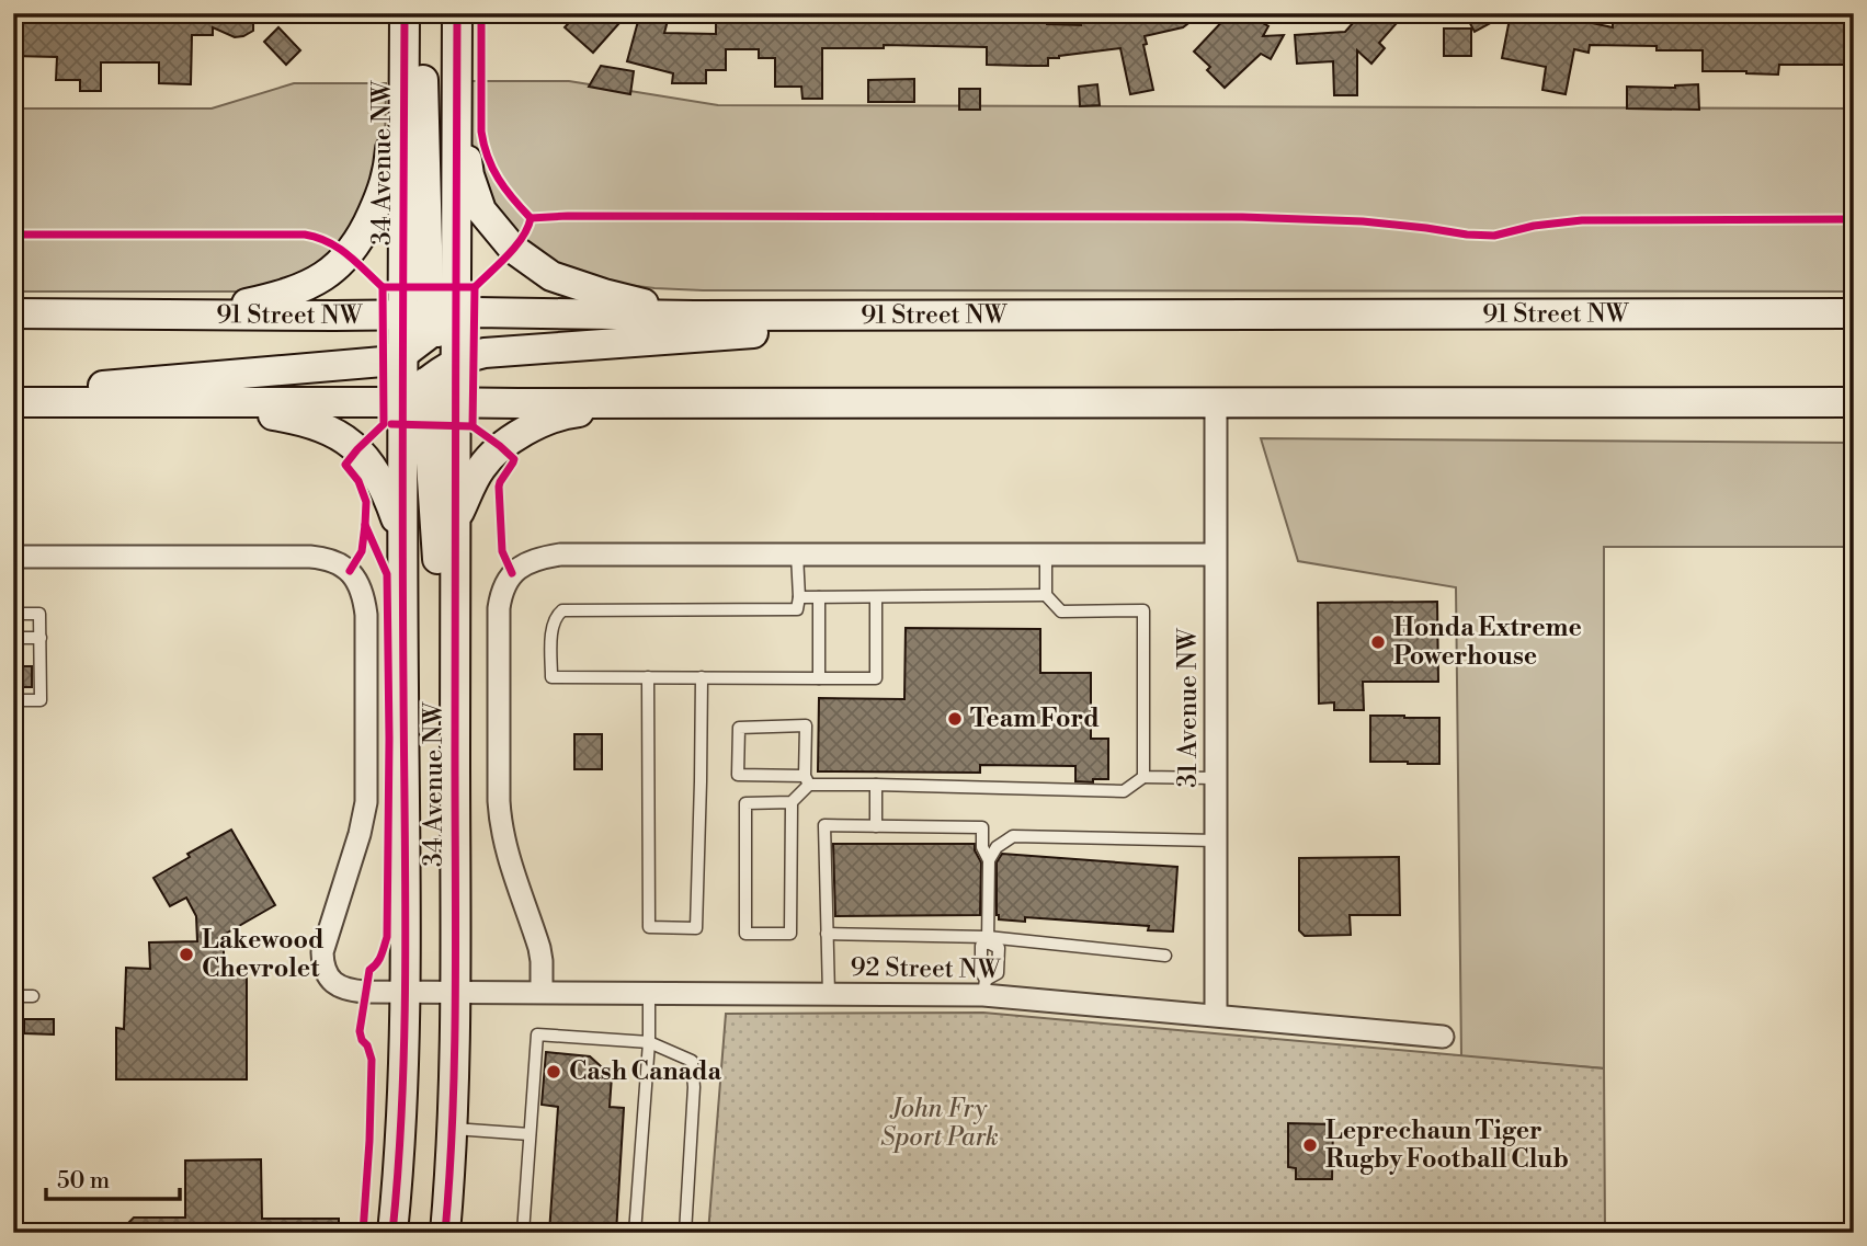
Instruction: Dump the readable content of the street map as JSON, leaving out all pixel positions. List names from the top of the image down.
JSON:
{
  "streets": {
    "main road": ["34 Avenue NW", "91 Street NW"],
    "street": ["31 Avenue NW", "92 Street NW"]
  },
  "crossings": [
    ["34 Avenue NW", "91 Street NW"],
    ["34 Avenue NW", "92 Street NW"],
    ["31 Avenue NW", "92 Street NW"]
  ],
  "parks": ["John Fry Sport Park"],
  "places": [
    "Honda Extreme Powerhouse",
    "Team Ford",
    "Lakewood Chevrolet",
    "Cash Canada",
    "Leprechaun Tiger Rugby Football Club"
  ],
  "scale_bar": "50 m"
}
